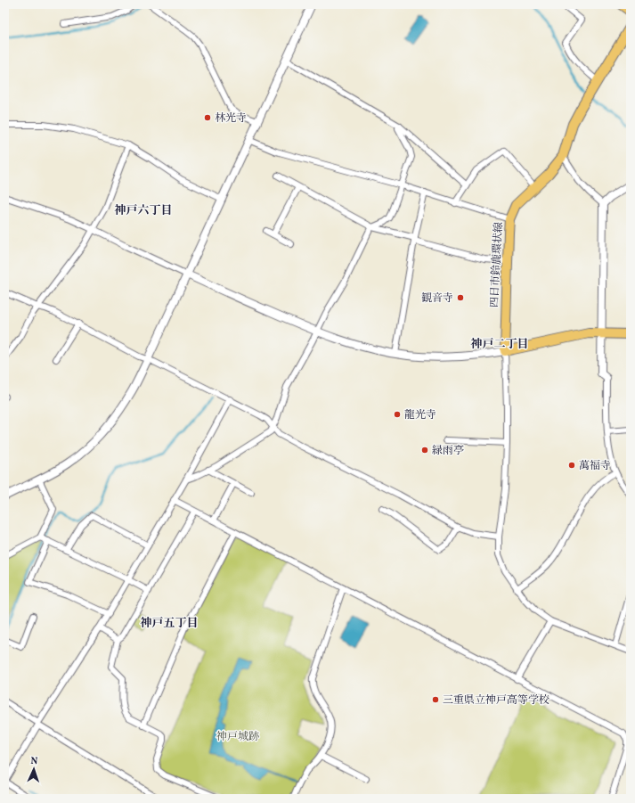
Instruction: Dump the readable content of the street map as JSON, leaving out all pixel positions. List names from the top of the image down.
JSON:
{
  "streets": {
    "main road": ["四日市鈴鹿環状線"]
  },
  "districts": ["神戸六丁目", "神戸二丁目", "神戸五丁目"],
  "parks": ["神戸城跡"],
  "places": [
    "林光寺",
    "観音寺",
    "龍光寺",
    "緑雨亭",
    "萬福寺",
    "三重県立神戸高等学校"
  ],
  "north": "top"
}
